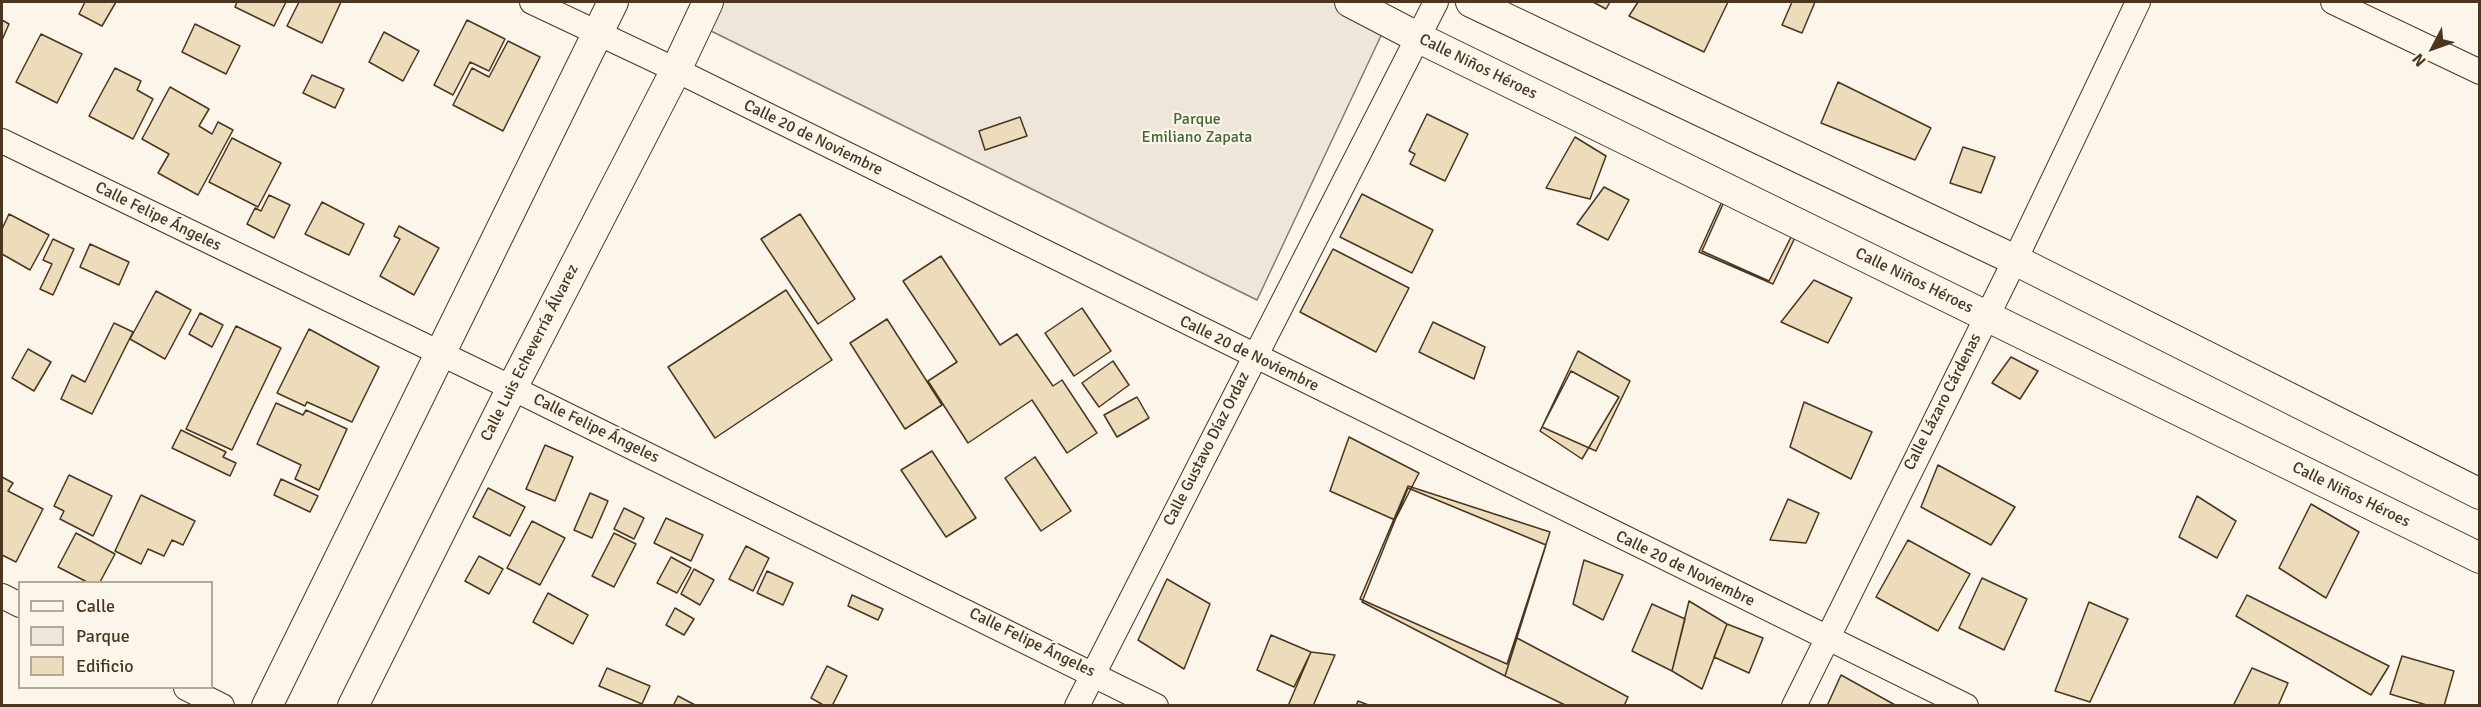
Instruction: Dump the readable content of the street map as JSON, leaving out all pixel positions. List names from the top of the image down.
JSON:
{
  "streets": {
    "street": [
      "Calle Niños Héroes",
      "Calle 20 de Noviembre",
      "Calle Felipe Ángeles",
      "Calle Luis Echeverría Álvarez",
      "Calle Lázaro Cárdenas",
      "Calle Gustavo Díaz Ordaz"
    ]
  },
  "crossings": [
    ["Calle Niños Héroes", "Calle Lázaro Cárdenas"],
    ["Calle Niños Héroes", "Calle Gustavo Díaz Ordaz"],
    ["Calle 20 de Noviembre", "Calle Luis Echeverría Álvarez"],
    ["Calle 20 de Noviembre", "Calle Lázaro Cárdenas"],
    ["Calle 20 de Noviembre", "Calle Gustavo Díaz Ordaz"],
    ["Calle Felipe Ángeles", "Calle Luis Echeverría Álvarez"],
    ["Calle Felipe Ángeles", "Calle Gustavo Díaz Ordaz"]
  ],
  "parks": ["Parque Emiliano Zapata"],
  "legend": ["Calle", "Parque", "Edificio"],
  "north": "bottom left"
}
